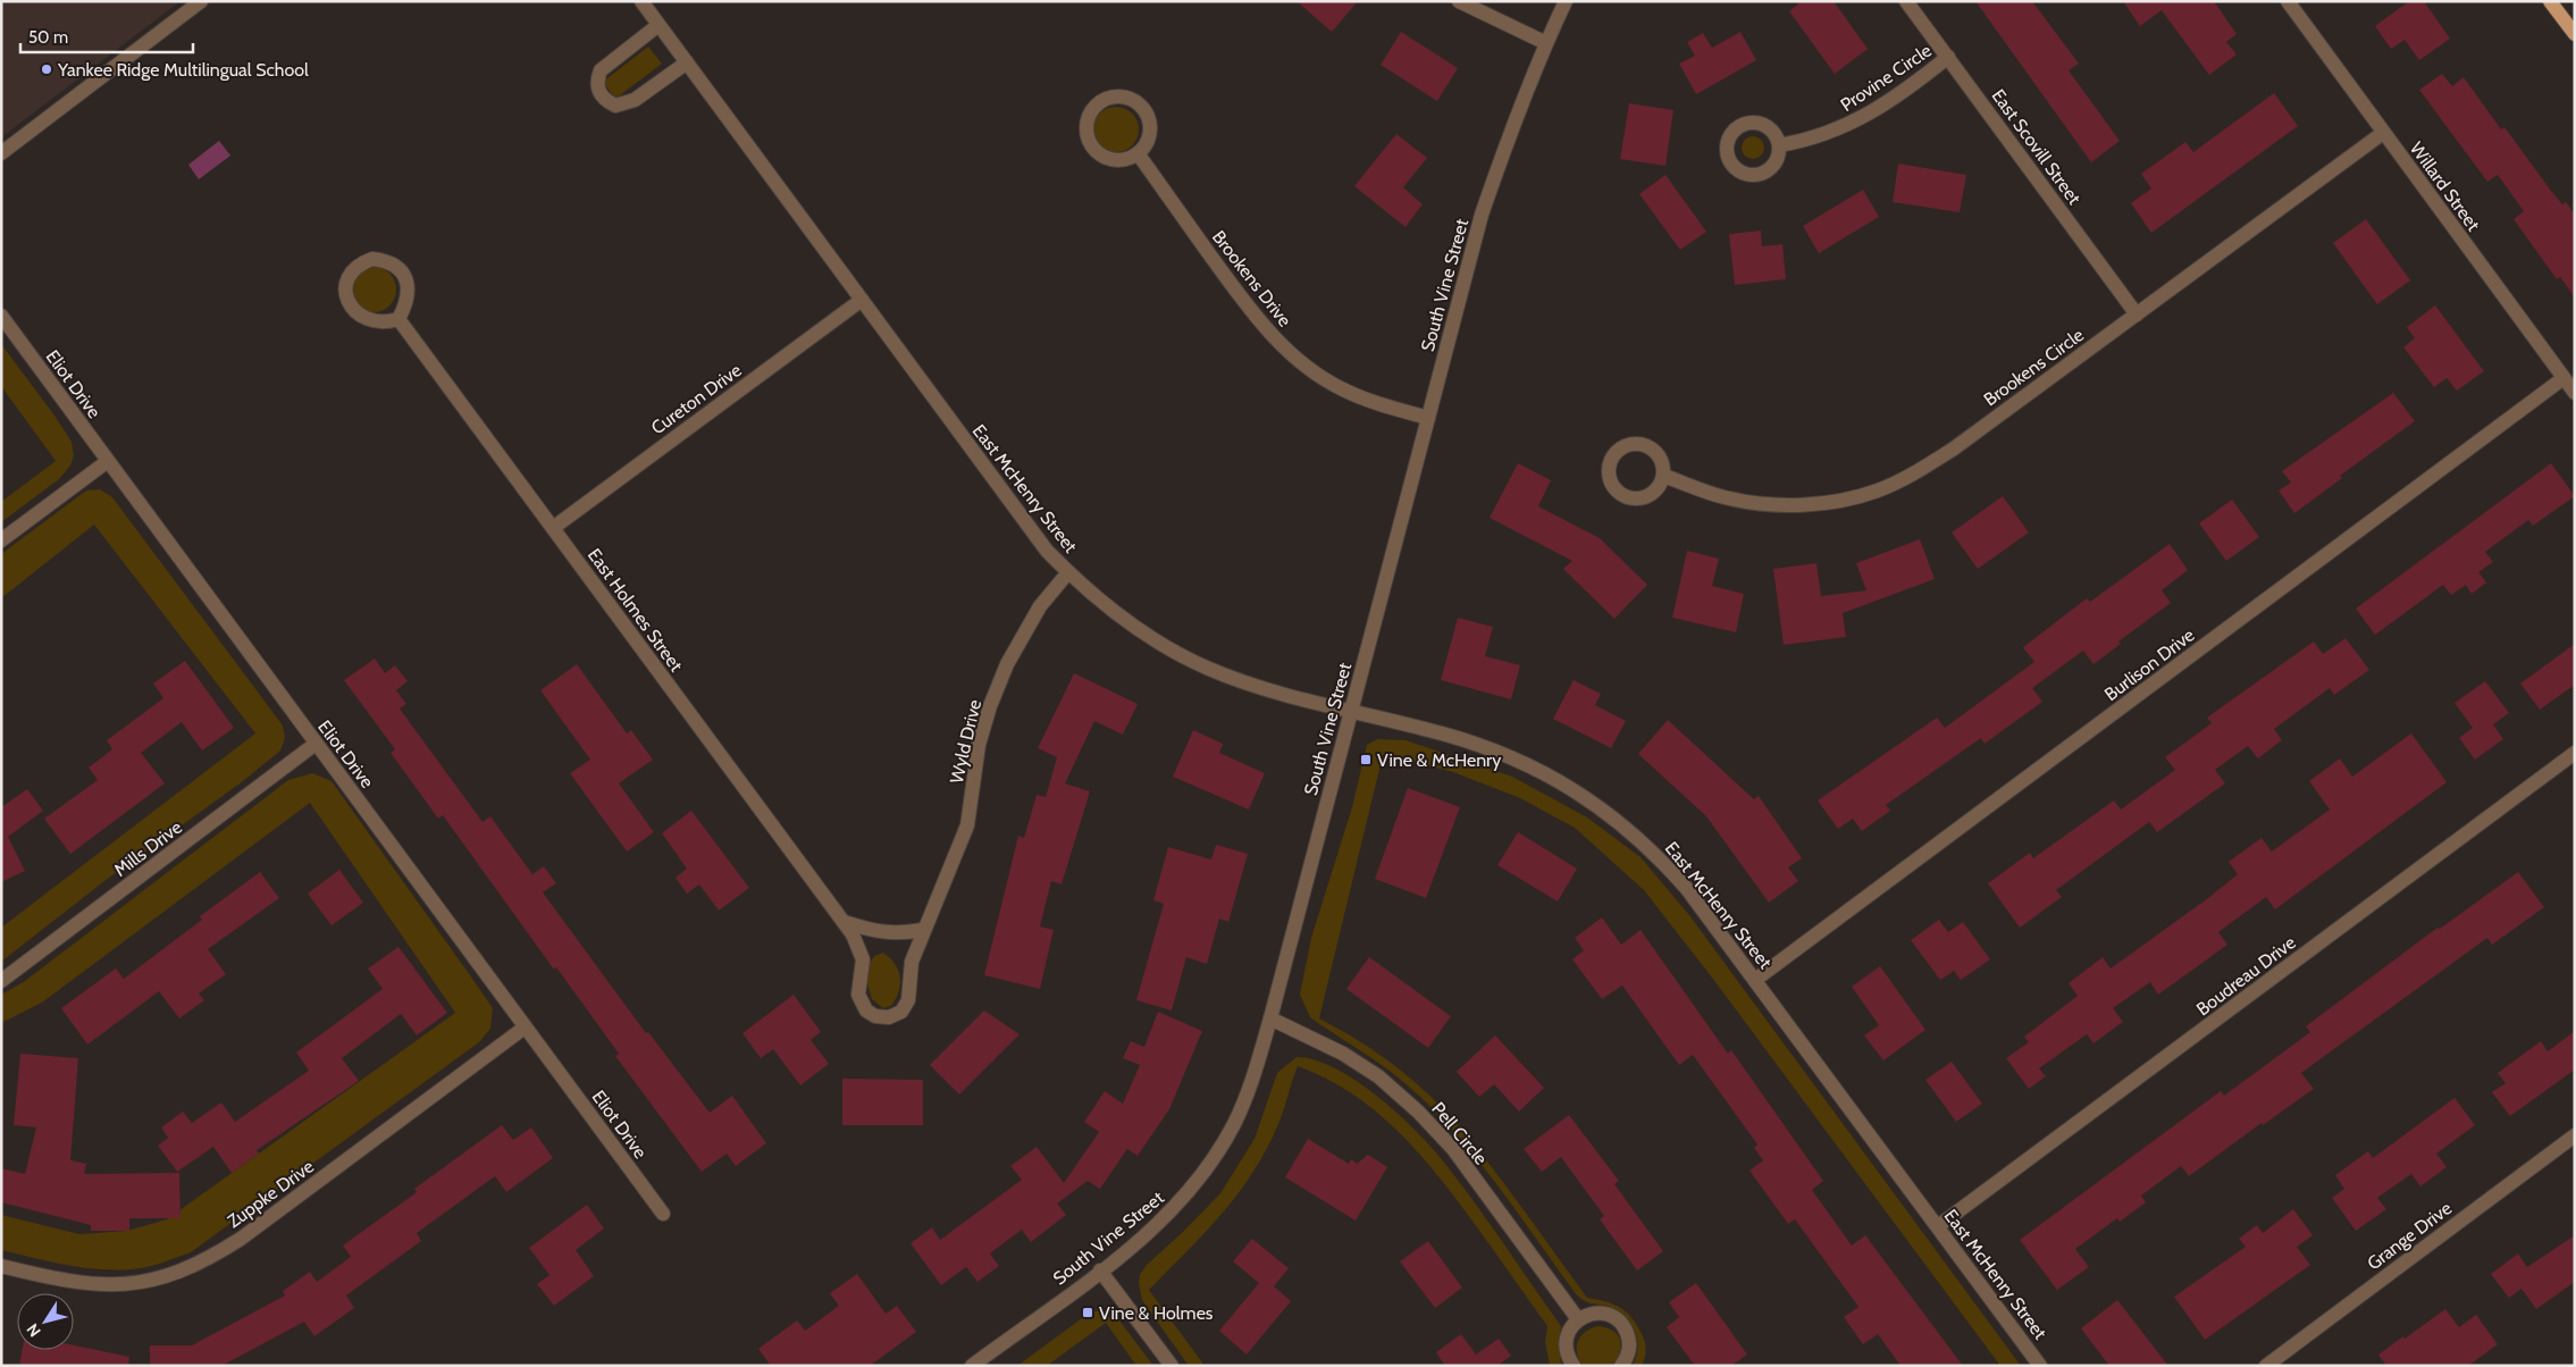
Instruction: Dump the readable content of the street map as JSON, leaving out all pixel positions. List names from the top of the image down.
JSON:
{
  "streets": {
    "street": [
      "Provine Circle",
      "East Scovill Street",
      "Willard Street",
      "Brookens Drive",
      "South Vine Street",
      "Brookens Circle",
      "Eliot Drive",
      "Cureton Drive",
      "East McHenry Street",
      "East Holmes Street",
      "Burlison Drive",
      "Wyld Drive",
      "Mills Drive",
      "Boudreau Drive",
      "Pell Circle",
      "Zuppke Drive",
      "Grange Drive"
    ]
  },
  "crossings": [
    ["Provine Circle", "East Scovill Street"],
    ["East Scovill Street", "Brookens Circle"],
    ["Willard Street", "Brookens Circle"],
    ["Willard Street", "Burlison Drive"],
    ["Brookens Drive", "South Vine Street"],
    ["South Vine Street", "East McHenry Street"],
    ["South Vine Street", "Pell Circle"],
    ["Eliot Drive", "Mills Drive"],
    ["Eliot Drive", "Zuppke Drive"],
    ["Cureton Drive", "East McHenry Street"],
    ["Cureton Drive", "East Holmes Street"],
    ["East McHenry Street", "Burlison Drive"],
    ["East McHenry Street", "Wyld Drive"],
    ["East McHenry Street", "Boudreau Drive"],
    ["East Holmes Street", "Wyld Drive"]
  ],
  "places": {
    "other": ["Yankee Ridge Multilingual School"],
    "transit": ["Vine & McHenry", "Vine & Holmes"]
  },
  "scale_bar": "50 m",
  "north": "bottom left"
}
